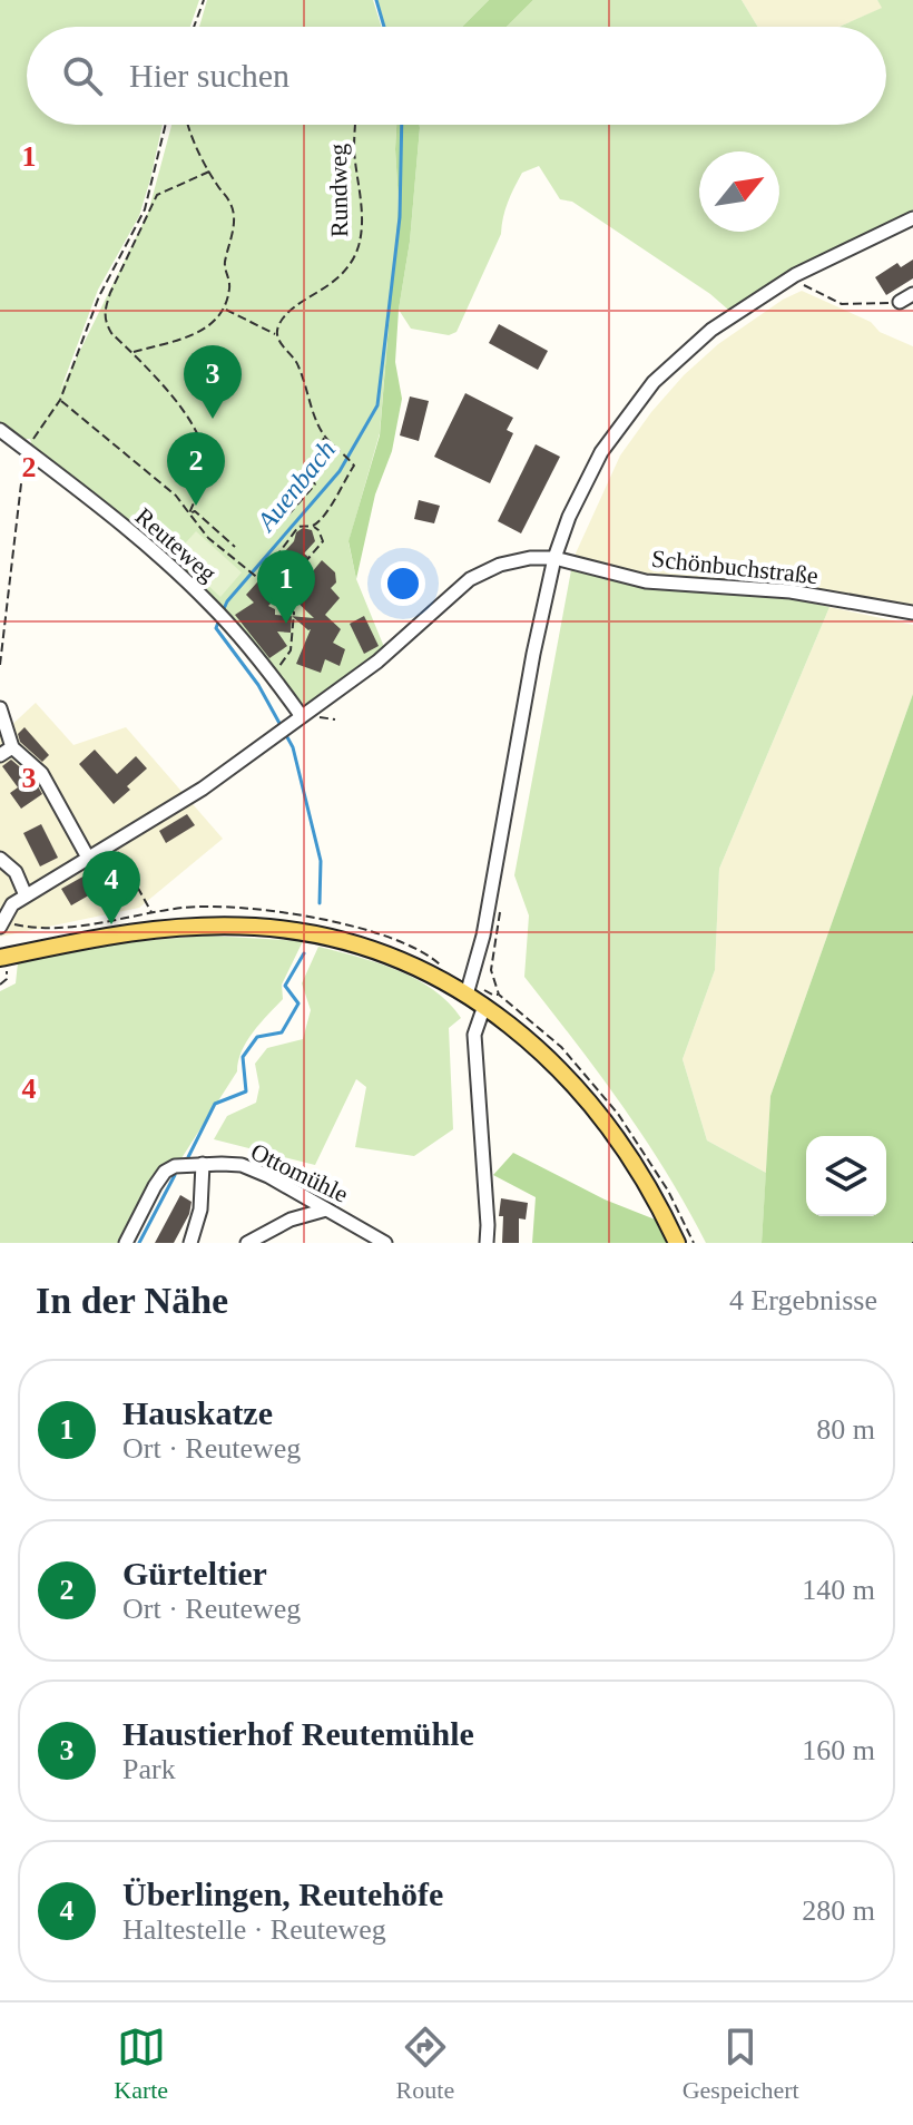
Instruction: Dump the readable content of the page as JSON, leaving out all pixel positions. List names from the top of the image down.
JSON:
{
  "streets": {
    "street": ["Reuteweg", "Schönbuchstraße", "Ottomühle"],
    "path": ["Rundweg"]
  },
  "water": ["Auenbach"],
  "north": "top right",
  "page": {
    "search": "Hier suchen",
    "pins": [
      "3",
      "2",
      "1",
      "4"
    ],
    "heading": ["In der Nähe", "4 Ergebnisse"],
    "list": [
      {
        "mark": "1",
        "name": "Hauskatze",
        "note": "Ort · Reuteweg",
        "value": "80 m"
      },
      {
        "mark": "2",
        "name": "Gürteltier",
        "note": "Ort · Reuteweg",
        "value": "140 m"
      },
      {
        "mark": "3",
        "name": "Haustierhof Reutemühle",
        "note": "Park",
        "value": "160 m"
      },
      {
        "mark": "4",
        "name": "Überlingen, Reutehöfe",
        "note": "Haltestelle · Reuteweg",
        "value": "280 m"
      }
    ],
    "nav": ["Karte", "Route", "Gespeichert"]
  },
  "grid": {
    "rows": [
      "1",
      "2",
      "3",
      "4"
    ]
  }
}
